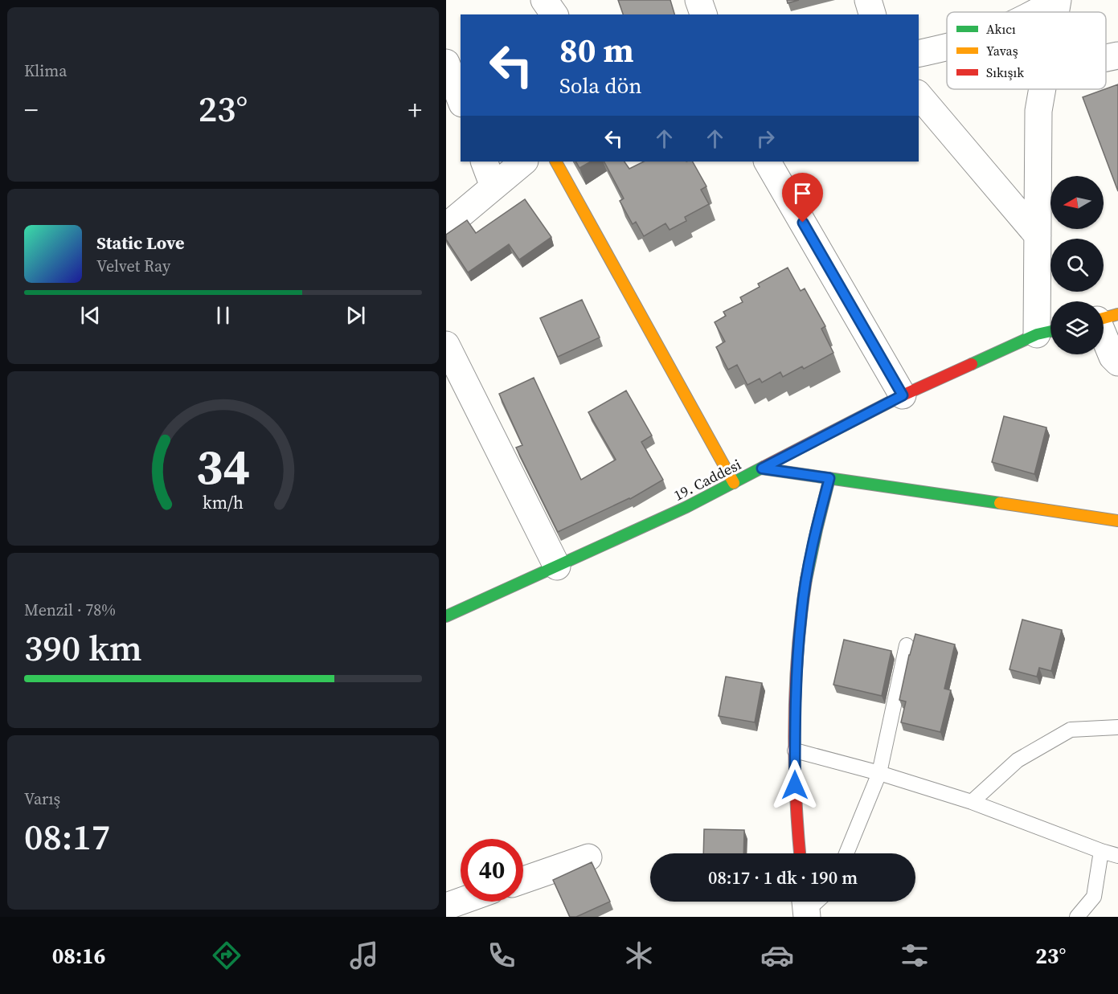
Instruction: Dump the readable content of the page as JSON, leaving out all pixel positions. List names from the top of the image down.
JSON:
{
  "streets": {
    "street": ["19. Caddesi"]
  },
  "legend": ["Akıcı", "Yavaş", "Sıkışık"],
  "north": "left",
  "page": {
    "tile": [
      "Klima",
      ["Menzil · 78%", "390 km"],
      ["Varış", "08:17"]
    ],
    "turn": ["80 m", "Sola dön"],
    "heat": ["−", "23°", "+"],
    "song": ["Static Love", "Velvet Ray"],
    "limit": "40",
    "trip": "08:17 · 1 dk · 190 m",
    "tabs": ["08:16", "23°"],
    "gauge": ["34", "km/h"]
  }
}
